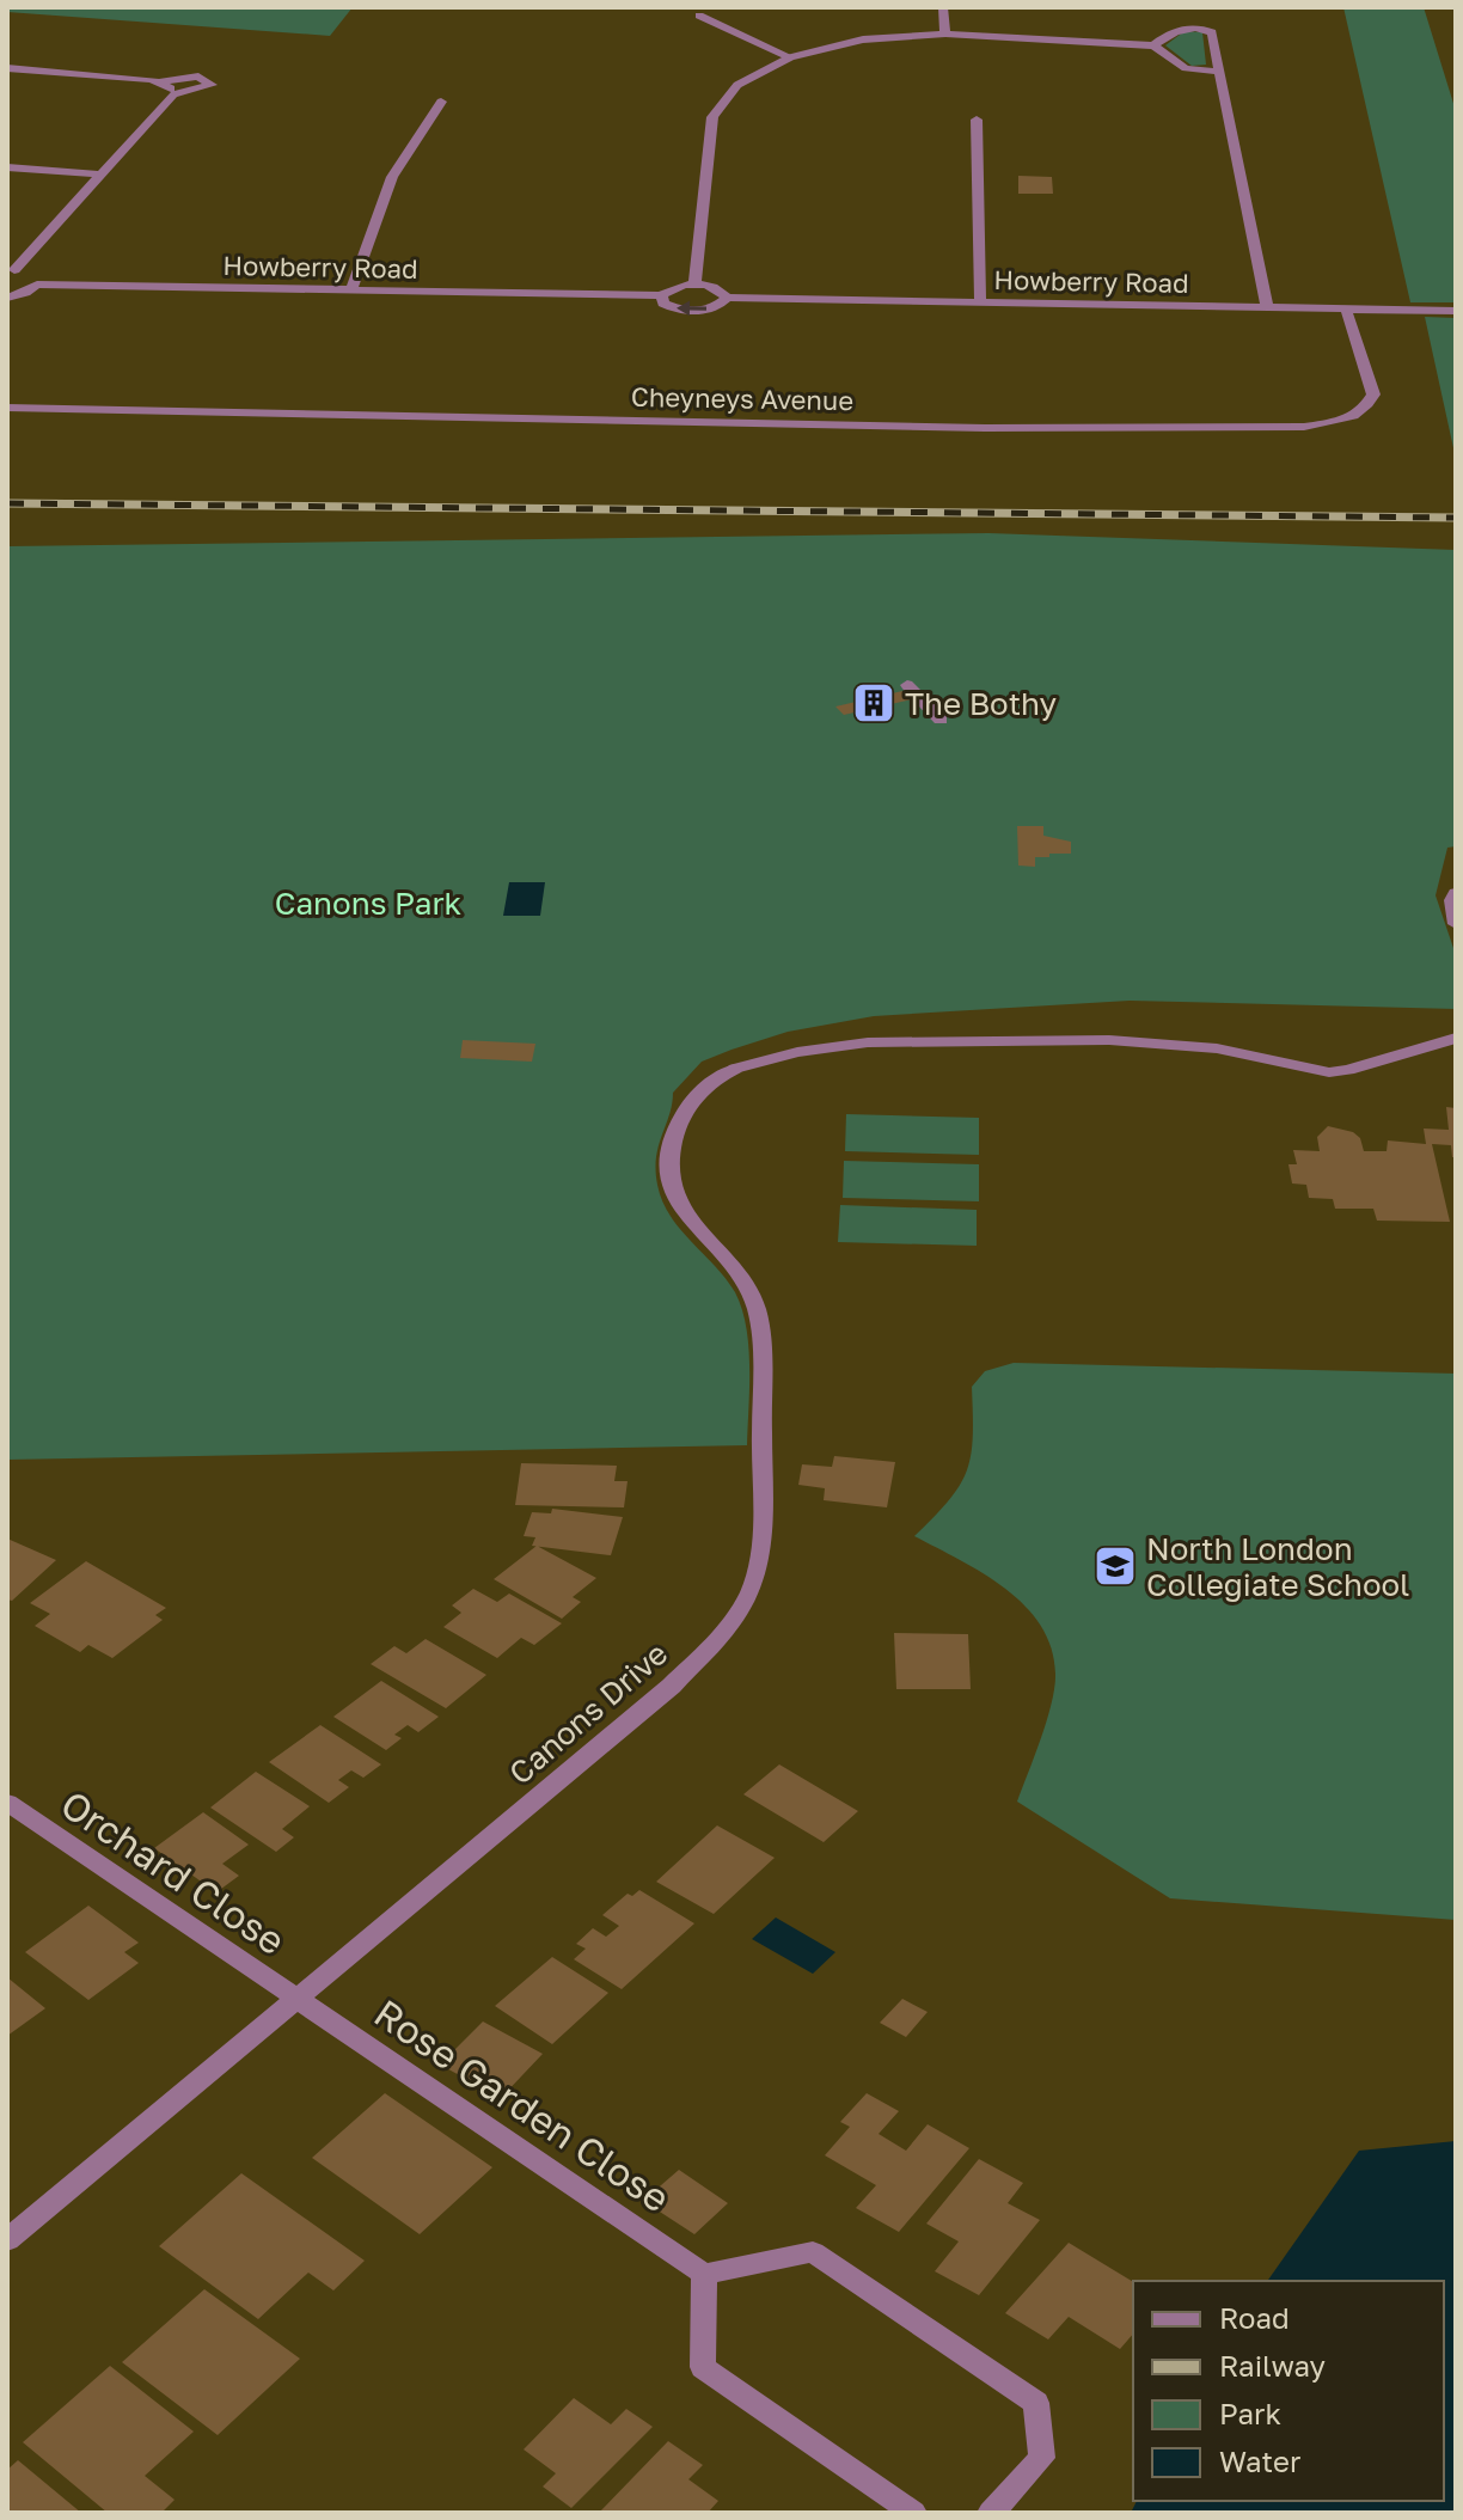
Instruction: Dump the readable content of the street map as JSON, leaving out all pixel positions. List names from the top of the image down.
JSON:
{
  "streets": {
    "street": [
      "Howberry Road",
      "Cheyneys Avenue",
      "Canons Drive",
      "Orchard Close",
      "Rose Garden Close"
    ]
  },
  "crossings": [
    ["Howberry Road", "Cheyneys Avenue"],
    ["Canons Drive", "Orchard Close"],
    ["Canons Drive", "Rose Garden Close"],
    ["Orchard Close", "Rose Garden Close"]
  ],
  "parks": ["Canons Park"],
  "places": {
    "building": ["The Bothy"],
    "school or university": ["North London Collegiate School"]
  },
  "legend": [
    "Road",
    "Railway",
    "Park",
    "Water"
  ]
}
